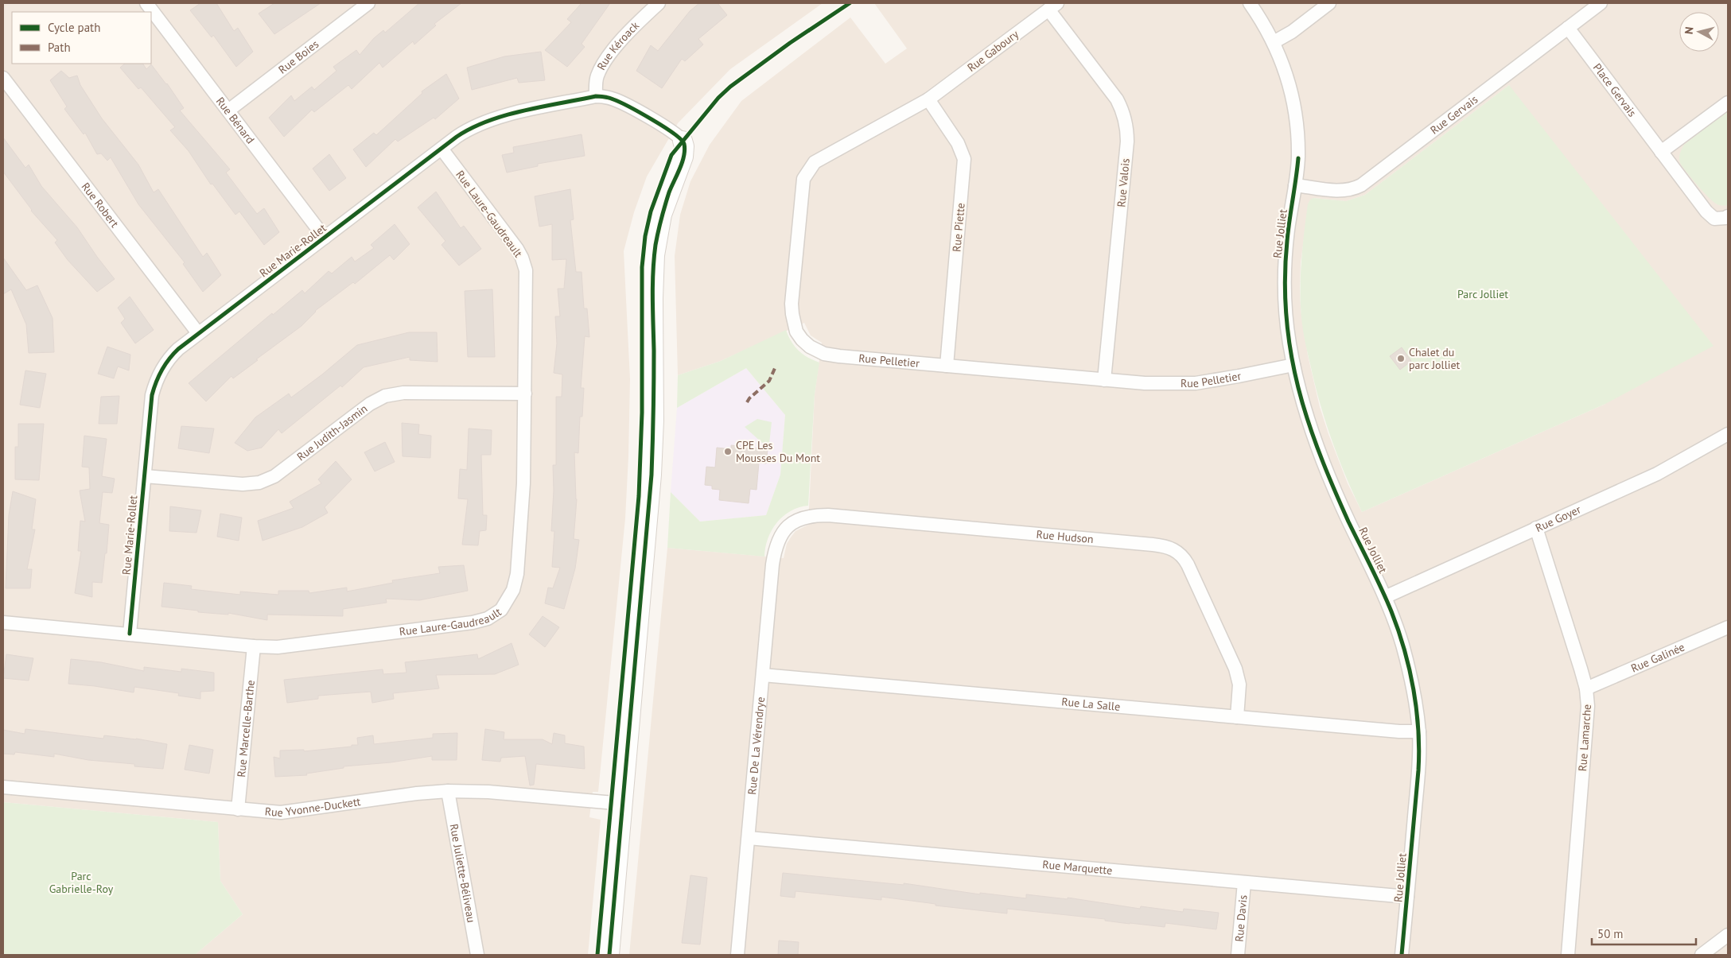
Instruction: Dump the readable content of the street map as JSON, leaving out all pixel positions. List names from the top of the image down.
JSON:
{
  "streets": {
    "street": [
      "Rue Kéroack",
      "Rue Gaboury",
      "Rue Boies",
      "Place Gervais",
      "Rue Gervais",
      "Rue Bénard",
      "Rue Valois",
      "Rue Robert",
      "Rue Laure-Gaudreault",
      "Rue Piette",
      "Rue Jolliet",
      "Rue Marie-Rollet",
      "Rue Pelletier",
      "Rue Judith-Jasmin",
      "Rue Goyer",
      "Rue Hudson",
      "Rue Galinée",
      "Rue La Salle",
      "Rue Marcelle-Barthe",
      "Rue Lamarche",
      "Rue De La Vérendrye",
      "Rue Yvonne-Duckett",
      "Rue Marquette",
      "Rue Juliette-Béliveau",
      "Rue Davis"
    ]
  },
  "crossings": [
    ["Rue Kéroack", "Rue Marie-Rollet"],
    ["Rue Gaboury", "Rue Valois"],
    ["Rue Gaboury", "Rue Piette"],
    ["Rue Gaboury", "Rue Pelletier"],
    ["Rue Boies", "Rue Bénard"],
    ["Place Gervais", "Rue Gervais"],
    ["Rue Gervais", "Rue Jolliet"],
    ["Rue Bénard", "Rue Marie-Rollet"],
    ["Rue Valois", "Rue Pelletier"],
    ["Rue Robert", "Rue Marie-Rollet"],
    ["Rue Laure-Gaudreault", "Rue Marie-Rollet"],
    ["Rue Laure-Gaudreault", "Rue Judith-Jasmin"],
    ["Rue Laure-Gaudreault", "Rue Marcelle-Barthe"],
    ["Rue Piette", "Rue Pelletier"],
    ["Rue Jolliet", "Rue Pelletier"],
    ["Rue Jolliet", "Rue Goyer"],
    ["Rue Jolliet", "Rue La Salle"],
    ["Rue Jolliet", "Rue Marquette"],
    ["Rue Marie-Rollet", "Rue Judith-Jasmin"],
    ["Rue Goyer", "Rue Lamarche"],
    ["Rue Hudson", "Rue La Salle"],
    ["Rue Hudson", "Rue De La Vérendrye"],
    ["Rue Galinée", "Rue Lamarche"],
    ["Rue La Salle", "Rue De La Vérendrye"],
    ["Rue Marcelle-Barthe", "Rue Yvonne-Duckett"],
    ["Rue De La Vérendrye", "Rue Marquette"],
    ["Rue Yvonne-Duckett", "Rue Juliette-Béliveau"],
    ["Rue Marquette", "Rue Davis"]
  ],
  "parks": ["Parc Jolliet", "Parc Gabrielle-Roy"],
  "places": ["Chalet du parc Jolliet", "CPE Les Mousses Du Mont"],
  "legend": ["Cycle path", "Path"],
  "scale_bar": "50 m",
  "north": "left"
}
